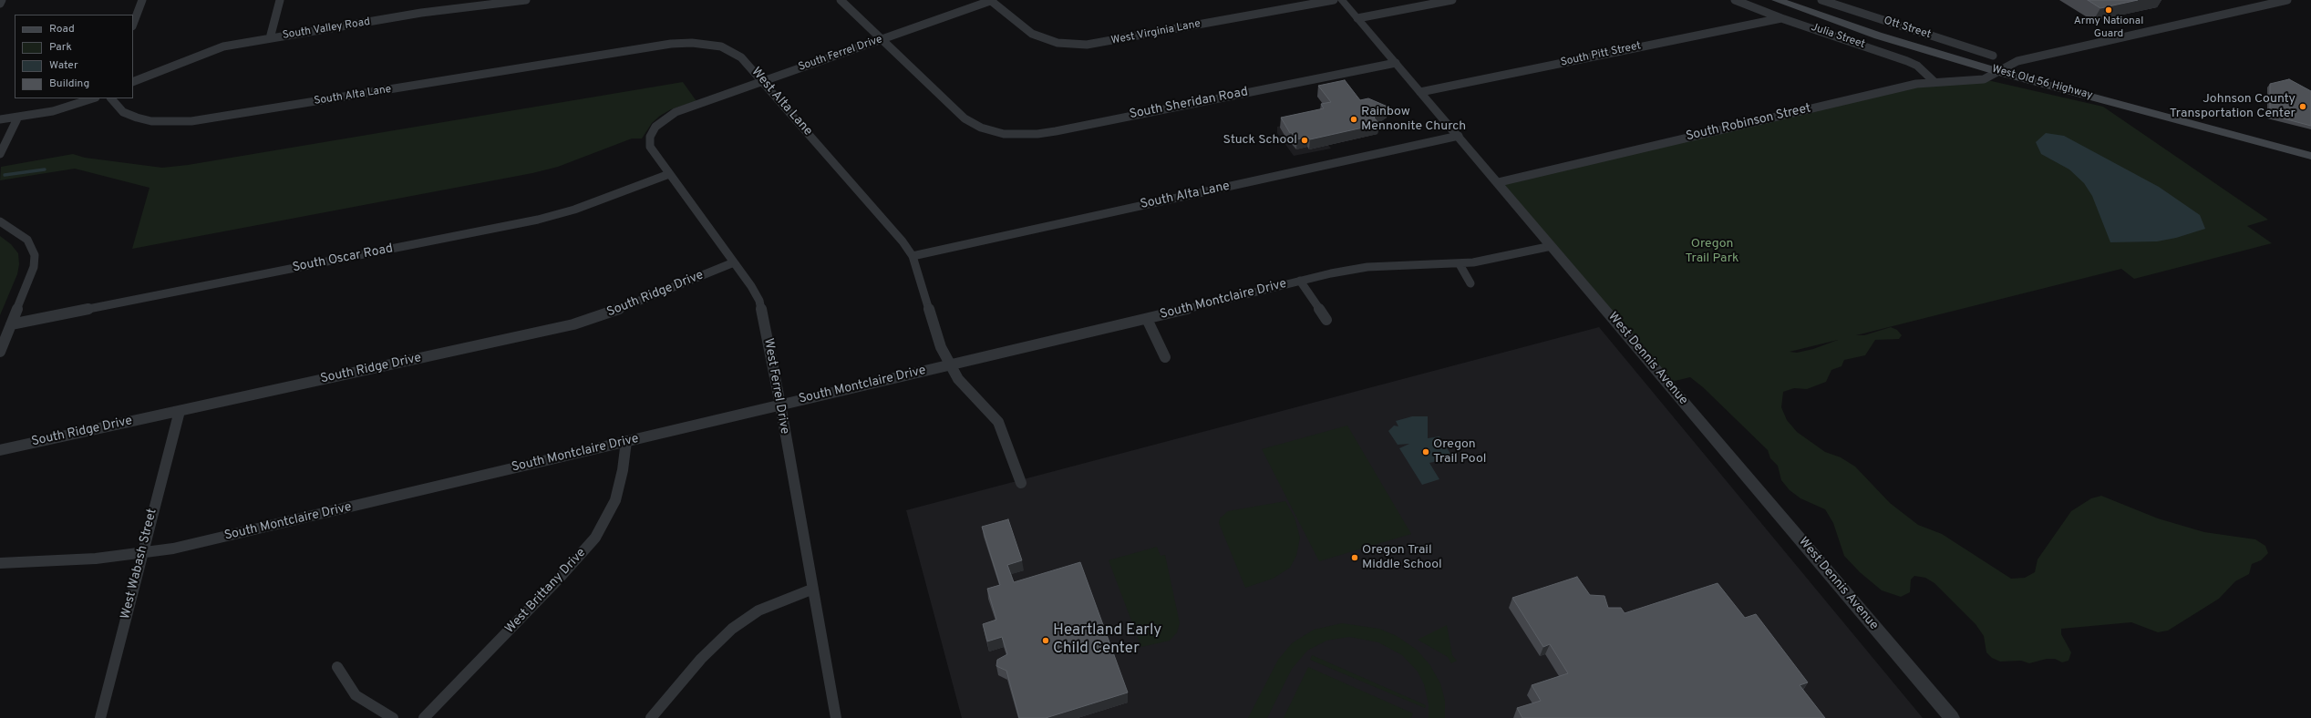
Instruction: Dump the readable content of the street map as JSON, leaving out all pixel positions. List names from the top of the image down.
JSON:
{
  "streets": {
    "main road": ["West Old 56 Highway"],
    "street": [
      "Ott Street",
      "South Valley Road",
      "West Virginia Lane",
      "Julia Street",
      "South Ferrel Drive",
      "South Pitt Street",
      "South Alta Lane",
      "West Alta Lane",
      "South Sheridan Road",
      "South Robinson Street",
      "South Oscar Road",
      "South Ridge Drive",
      "South Montclaire Drive",
      "West Dennis Avenue",
      "West Ferrel Drive",
      "West Wabash Street",
      "West Brittany Drive"
    ]
  },
  "crossings": [
    ["West Virginia Lane", "South Ferrel Drive"],
    ["Julia Street", "South Pitt Street"],
    ["Julia Street", "South Robinson Street"],
    ["South Ferrel Drive", "West Alta Lane"],
    ["South Ferrel Drive", "South Sheridan Road"],
    ["South Ferrel Drive", "West Ferrel Drive"],
    ["South Pitt Street", "West Dennis Avenue"],
    ["West Old 56 Highway", "South Robinson Street"],
    ["South Alta Lane", "West Alta Lane"],
    ["South Alta Lane", "West Dennis Avenue"],
    ["West Alta Lane", "South Montclaire Drive"],
    ["South Sheridan Road", "West Dennis Avenue"],
    ["South Robinson Street", "West Dennis Avenue"],
    ["South Oscar Road", "West Ferrel Drive"],
    ["South Ridge Drive", "West Ferrel Drive"],
    ["South Ridge Drive", "West Wabash Street"],
    ["South Montclaire Drive", "West Dennis Avenue"],
    ["South Montclaire Drive", "West Ferrel Drive"],
    ["South Montclaire Drive", "West Wabash Street"],
    ["South Montclaire Drive", "West Brittany Drive"]
  ],
  "parks": ["Oregon Trail Park"],
  "places": [
    "Army National Guard",
    "Johnson County Transportation Center",
    "Rainbow Mennonite Church",
    "Stuck School",
    "Oregon Trail Pool",
    "Oregon Trail Middle School",
    "Heartland Early Child Center"
  ],
  "legend": [
    "Road",
    "Park",
    "Water",
    "Building"
  ]
}
